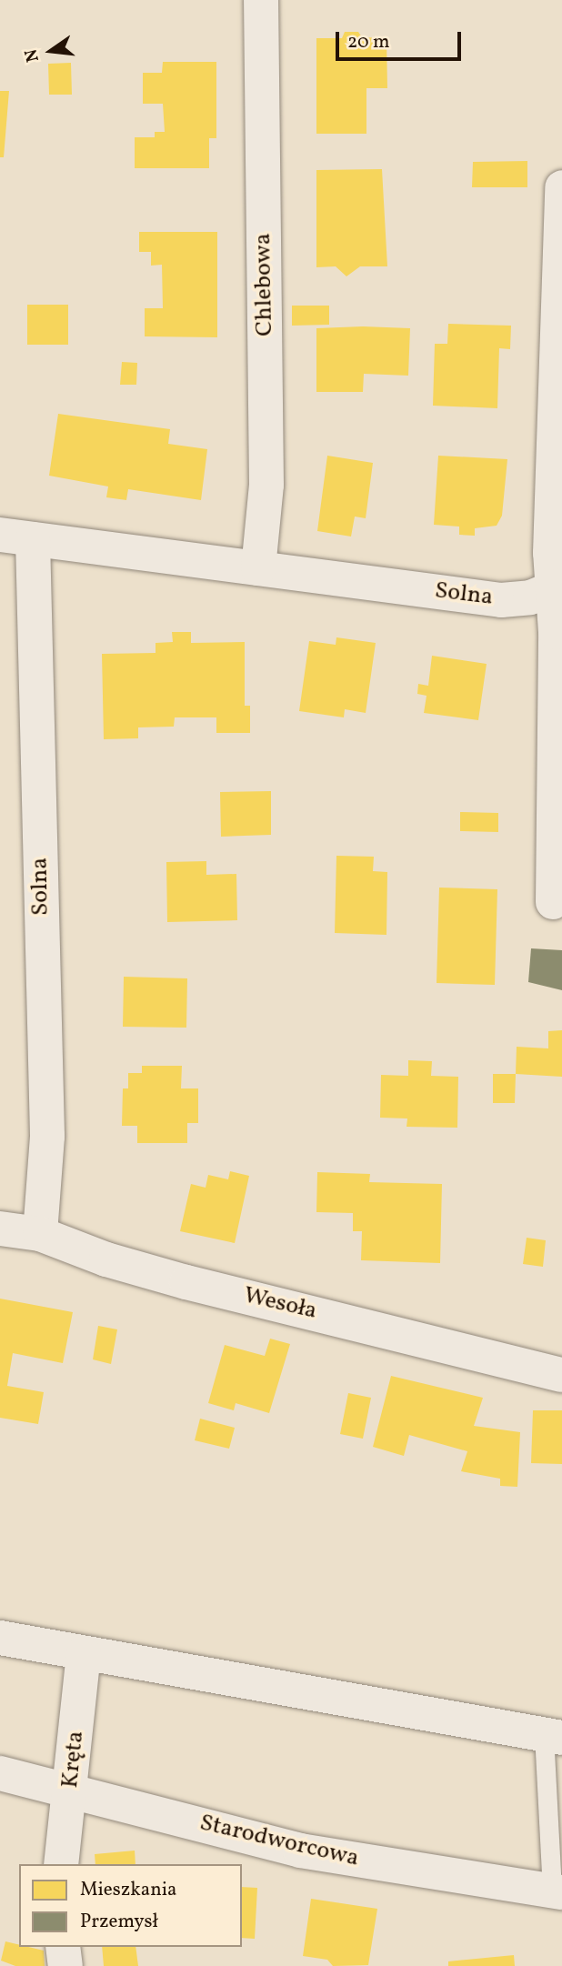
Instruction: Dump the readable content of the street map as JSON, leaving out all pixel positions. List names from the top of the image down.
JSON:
{
  "streets": {
    "street": [
      "Chlebowa",
      "Solna",
      "Wesoła",
      "Kręta",
      "Starodworcowa"
    ]
  },
  "crossings": [
    ["Chlebowa", "Solna"],
    ["Solna", "Wesoła"],
    ["Kręta", "Starodworcowa"]
  ],
  "legend": ["Mieszkania", "Przemysł"],
  "scale_bar": "20 m",
  "north": "left"
}
